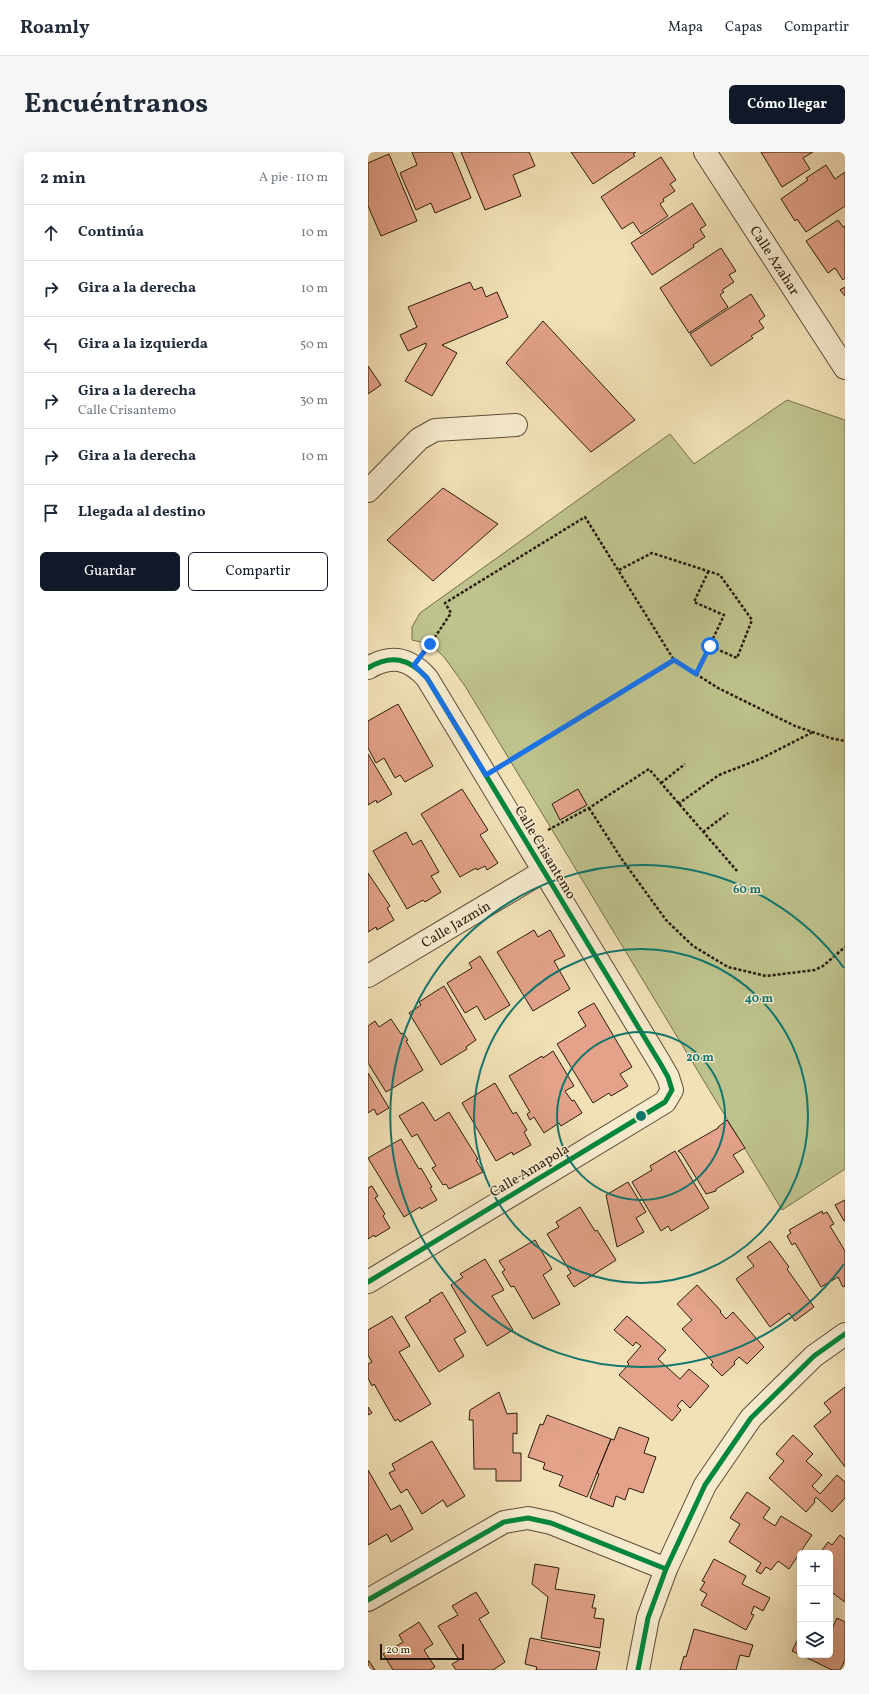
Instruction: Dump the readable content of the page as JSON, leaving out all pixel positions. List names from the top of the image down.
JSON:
{
  "streets": {
    "street": [
      "Calle Azahar",
      "Calle Crisantemo",
      "Calle Jazmín",
      "Calle Amapola"
    ]
  },
  "crossings": [
    ["Calle Crisantemo", "Calle Jazmín"],
    ["Calle Crisantemo", "Calle Amapola"]
  ],
  "scale_bar": "20 m",
  "page": {
    "header": "Roamly",
    "nav": ["Mapa", "Capas", "Compartir"],
    "title": "Encuéntranos",
    "buttons": [
      "Cómo llegar",
      ["Guardar", "Compartir"]
    ],
    "heading": ["2 min", "A pie · 110 m"],
    "list": [
      ["Continúa", "10 m"],
      ["Gira a la derecha", "10 m"],
      ["Gira a la izquierda", "50 m"],
      ["Gira a la derecha", "Calle Crisantemo", "30 m"],
      ["Gira a la derecha", "10 m"],
      "Llegada al destino"
    ],
    "map_buttons": ["+", "−"],
    "scale": "20 m"
  },
  "rings": ["60 m", "40 m", "20 m"]
}
